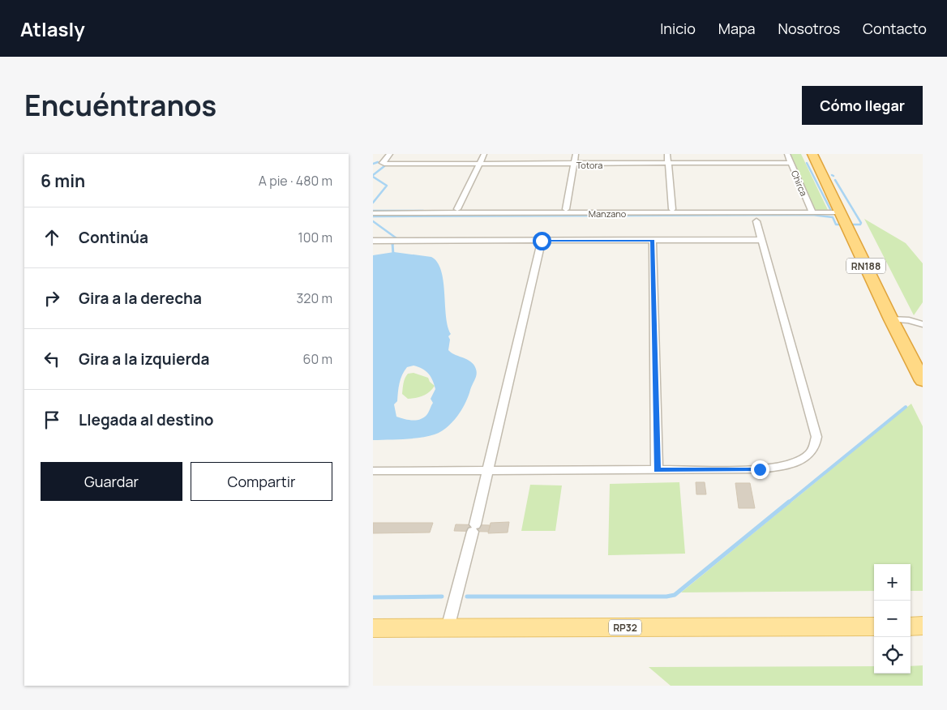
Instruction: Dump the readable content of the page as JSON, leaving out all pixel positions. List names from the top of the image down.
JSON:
{
  "streets": {
    "highway": ["RN188"],
    "main road": ["RP32"],
    "street": ["Totora", "Chirca", "Manzano"]
  },
  "crossings": [
    ["Totora", "Chirca"],
    ["Chirca", "Manzano"],
    ["Manzano", "RN188"]
  ],
  "page": {
    "header": "Atlasly",
    "nav": [
      "Inicio",
      "Mapa",
      "Nosotros",
      "Contacto"
    ],
    "title": "Encuéntranos",
    "buttons": [
      "Cómo llegar",
      ["Guardar", "Compartir"]
    ],
    "heading": ["6 min", "A pie · 480 m"],
    "list": [
      ["Continúa", "100 m"],
      ["Gira a la derecha", "320 m"],
      ["Gira a la izquierda", "60 m"],
      "Llegada al destino"
    ],
    "map_buttons": ["+", "−"]
  }
}
